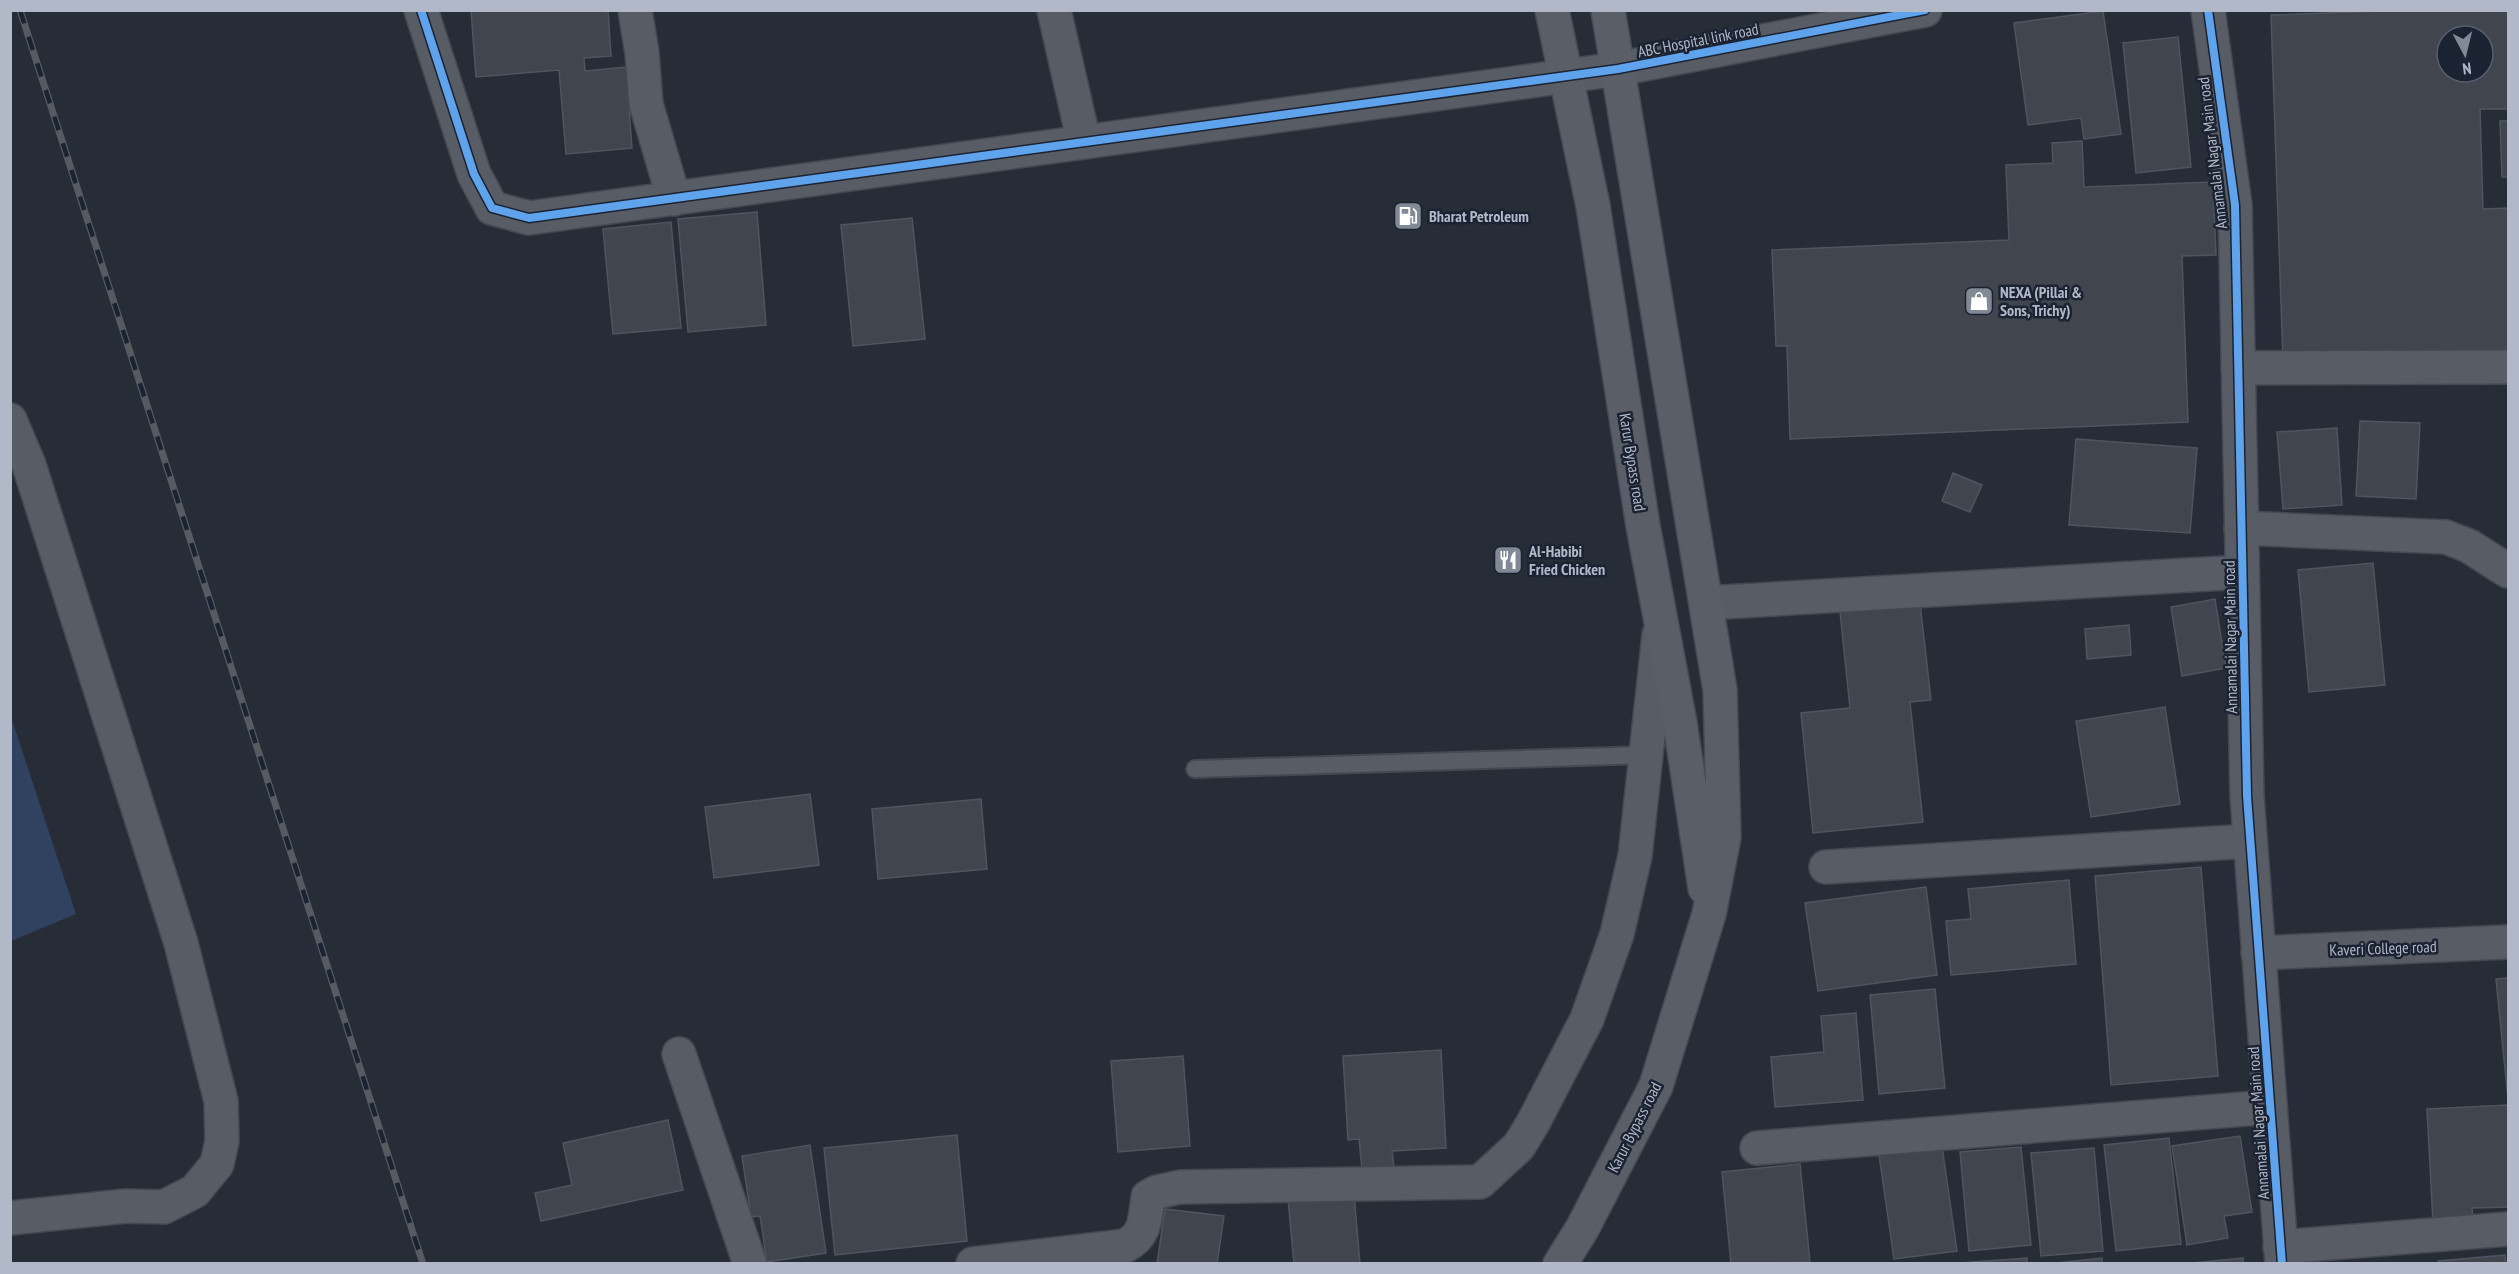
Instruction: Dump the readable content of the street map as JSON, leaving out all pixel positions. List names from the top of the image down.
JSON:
{
  "streets": {
    "main road": ["Karur Bypass road"],
    "street": ["ABC Hospital link road", "Annamalai Nagar Main road", "Kaveri College road"]
  },
  "crossings": [
    ["ABC Hospital link road", "Karur Bypass road"],
    ["Annamalai Nagar Main road", "Kaveri College road"]
  ],
  "places": {
    "fuel station": ["Bharat Petroleum"],
    "shop": ["NEXA (Pillai & Sons, Trichy)"],
    "restaurant": ["Al-Habibi Fried Chicken"]
  },
  "north": "bottom"
}
